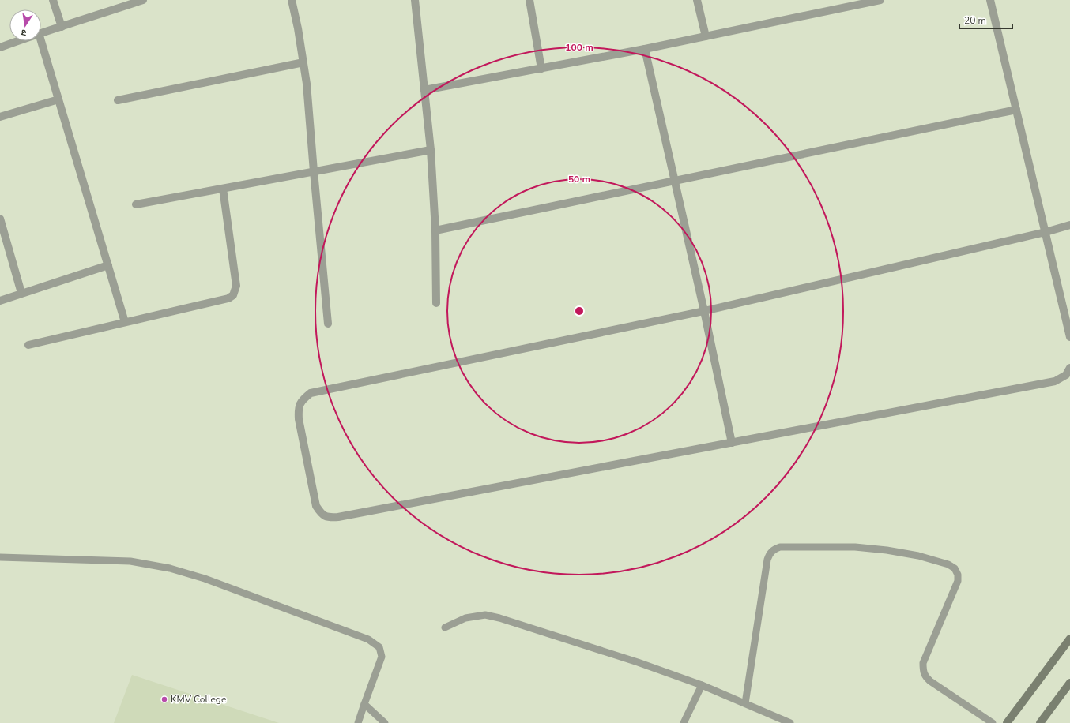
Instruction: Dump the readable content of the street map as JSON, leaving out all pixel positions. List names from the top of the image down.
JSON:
{
  "places": ["KMV College"],
  "scale_bar": "20 m",
  "north": "bottom",
  "rings": ["100 m", "50 m"]
}
